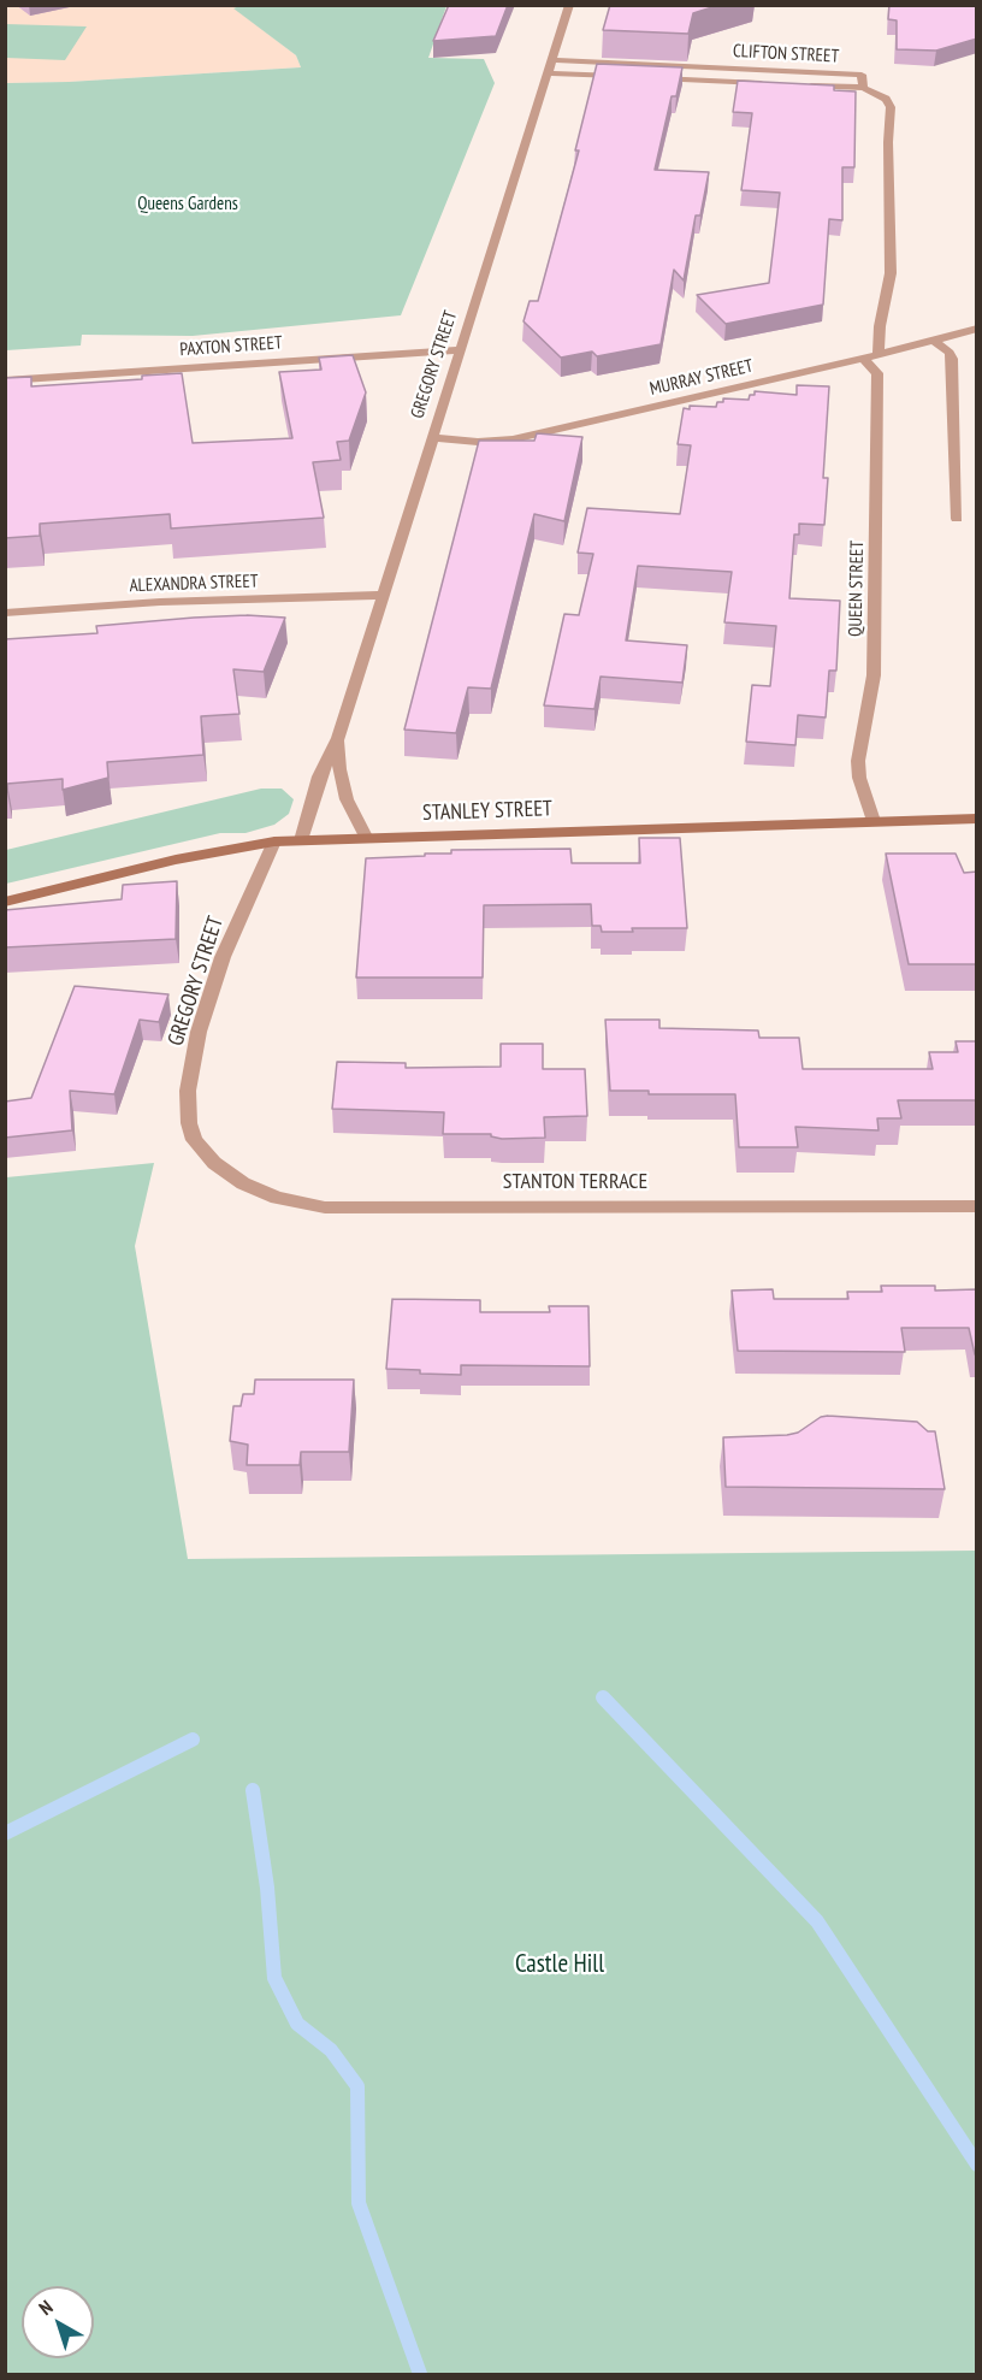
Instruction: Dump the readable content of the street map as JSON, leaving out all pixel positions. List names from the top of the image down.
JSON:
{
  "streets": {
    "main road": ["STANLEY STREET"],
    "street": [
      "CLIFTON STREET",
      "PAXTON STREET",
      "GREGORY STREET",
      "MURRAY STREET",
      "ALEXANDRA STREET",
      "QUEEN STREET",
      "STANTON TERRACE"
    ]
  },
  "crossings": [
    ["CLIFTON STREET", "GREGORY STREET"],
    ["PAXTON STREET", "GREGORY STREET"],
    ["GREGORY STREET", "MURRAY STREET"],
    ["GREGORY STREET", "ALEXANDRA STREET"],
    ["GREGORY STREET", "STANLEY STREET"],
    ["GREGORY STREET", "STANTON TERRACE"],
    ["MURRAY STREET", "QUEEN STREET"],
    ["QUEEN STREET", "STANLEY STREET"]
  ],
  "parks": ["Queens Gardens", "Castle Hill"],
  "north": "top left"
}
